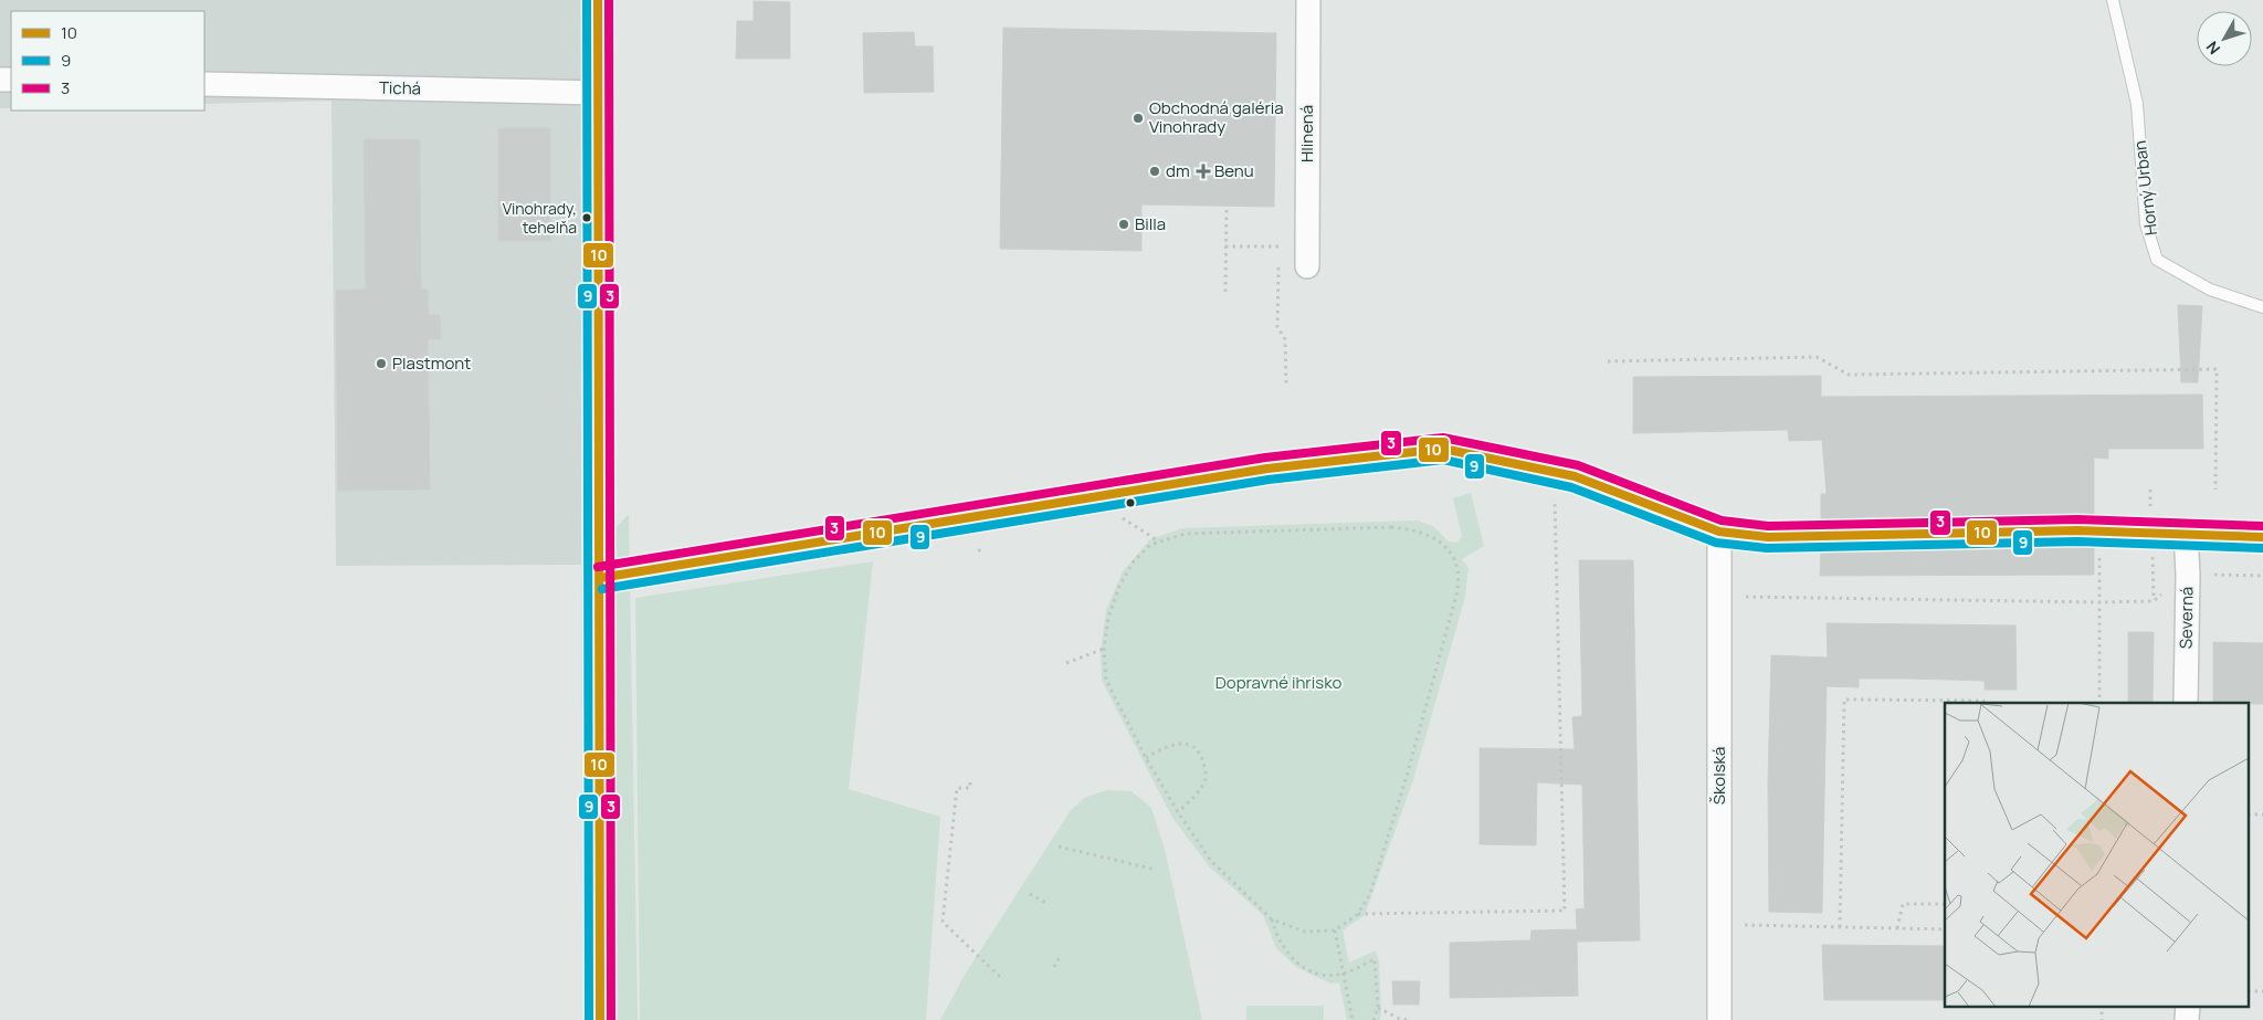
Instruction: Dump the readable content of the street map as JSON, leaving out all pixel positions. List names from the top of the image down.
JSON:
{
  "streets": {
    "street": [
      "Tichá",
      "Hlinená",
      "Severná",
      "Školská"
    ],
    "lane": ["Horný Urban"]
  },
  "parks": ["Dopravné ihrisko"],
  "places": {
    "other": [
      "Obchodná galéria Vinohrady",
      "dm",
      "Vinohrady, tehelňa",
      "Billa",
      "Plastmont"
    ],
    "health": ["Benu"]
  },
  "lines": ["transit line 10", "transit line 9", "transit line 3"],
  "legend": ["10", "9", "3"],
  "north": "bottom left"
}
